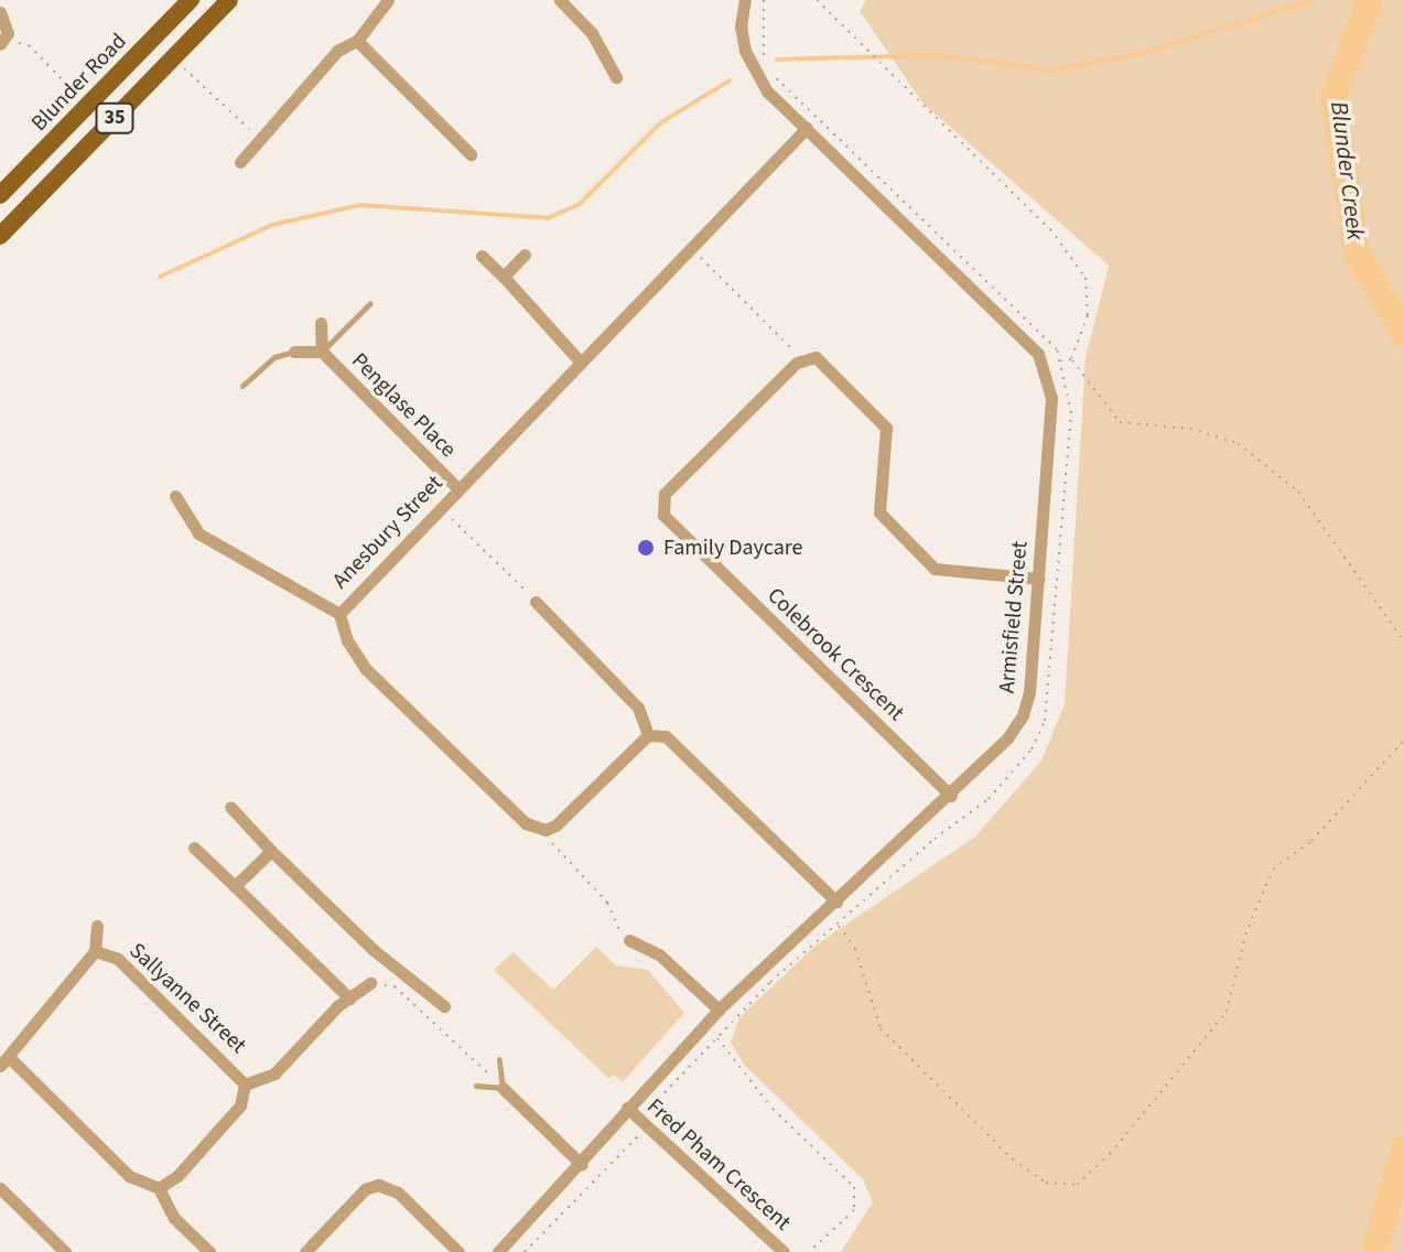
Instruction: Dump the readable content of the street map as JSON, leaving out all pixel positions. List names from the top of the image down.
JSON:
{
  "streets": {
    "main road": ["Blunder Road", "35"],
    "street": [
      "Penglase Place",
      "Anesbury Street",
      "Armisfield Street",
      "Colebrook Crescent",
      "Sallyanne Street",
      "Fred Pham Crescent"
    ]
  },
  "crossings": [
    ["Penglase Place", "Anesbury Street"],
    ["Anesbury Street", "Armisfield Street"],
    ["Armisfield Street", "Colebrook Crescent"],
    ["Armisfield Street", "Fred Pham Crescent"]
  ],
  "water": ["Blunder Creek"],
  "places": ["Family Daycare"]
}
